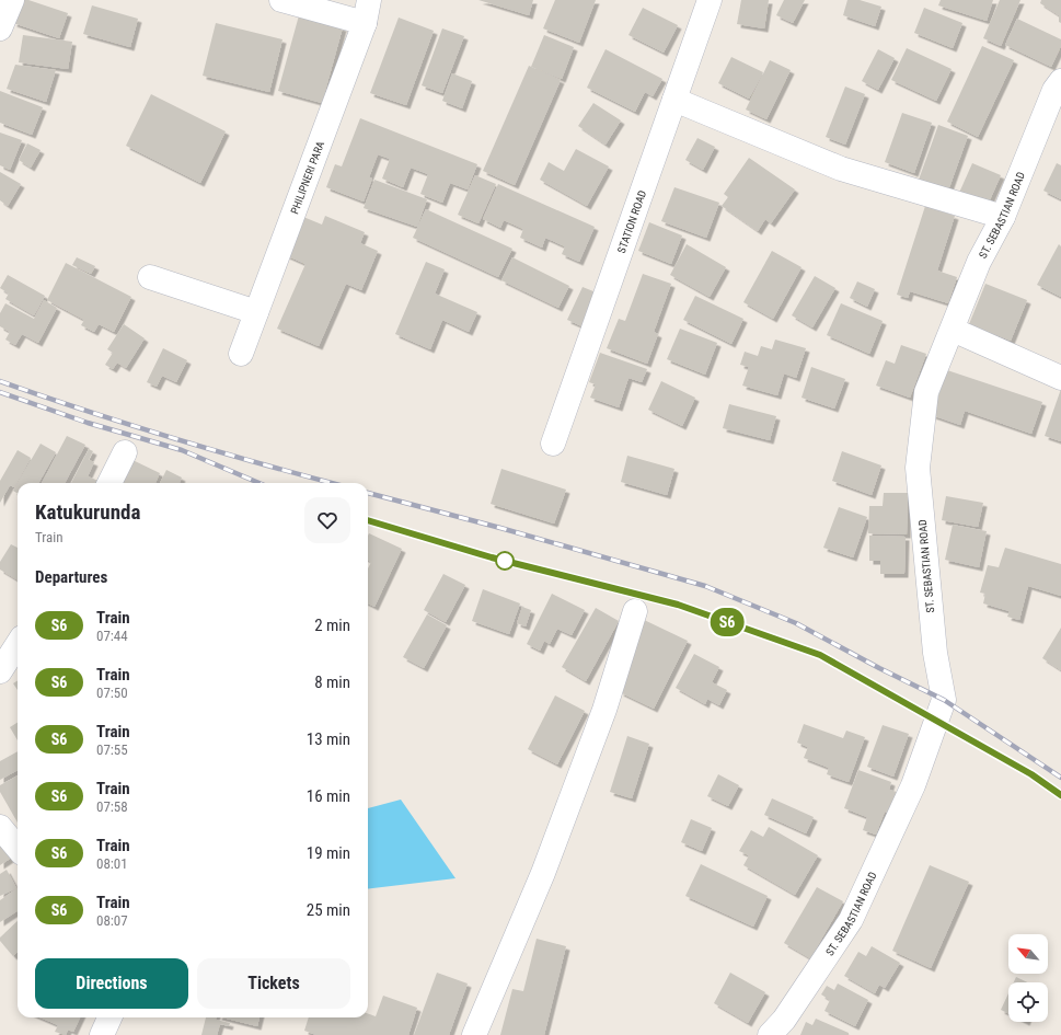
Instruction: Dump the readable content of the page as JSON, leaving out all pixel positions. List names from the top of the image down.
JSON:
{
  "streets": {
    "street": ["PHILIPNERI PARA", "ST. SEBASTIAN ROAD", "STATION ROAD"]
  },
  "north": "top left",
  "page": {
    "on_map": "S6",
    "heading": [
      ["Katukurunda", "Train"],
      "Departures"
    ],
    "list": [
      {
        "mark": "S6",
        "name": "Train",
        "note": "07:44",
        "value": "2 min"
      },
      {
        "mark": "S6",
        "name": "Train",
        "note": "07:50",
        "value": "8 min"
      },
      {
        "mark": "S6",
        "name": "Train",
        "note": "07:55",
        "value": "13 min"
      },
      {
        "mark": "S6",
        "name": "Train",
        "note": "07:58",
        "value": "16 min"
      },
      {
        "mark": "S6",
        "name": "Train",
        "note": "08:01",
        "value": "19 min"
      },
      {
        "mark": "S6",
        "name": "Train",
        "note": "08:07",
        "value": "25 min"
      }
    ],
    "buttons": ["Directions", "Tickets"]
  }
}
